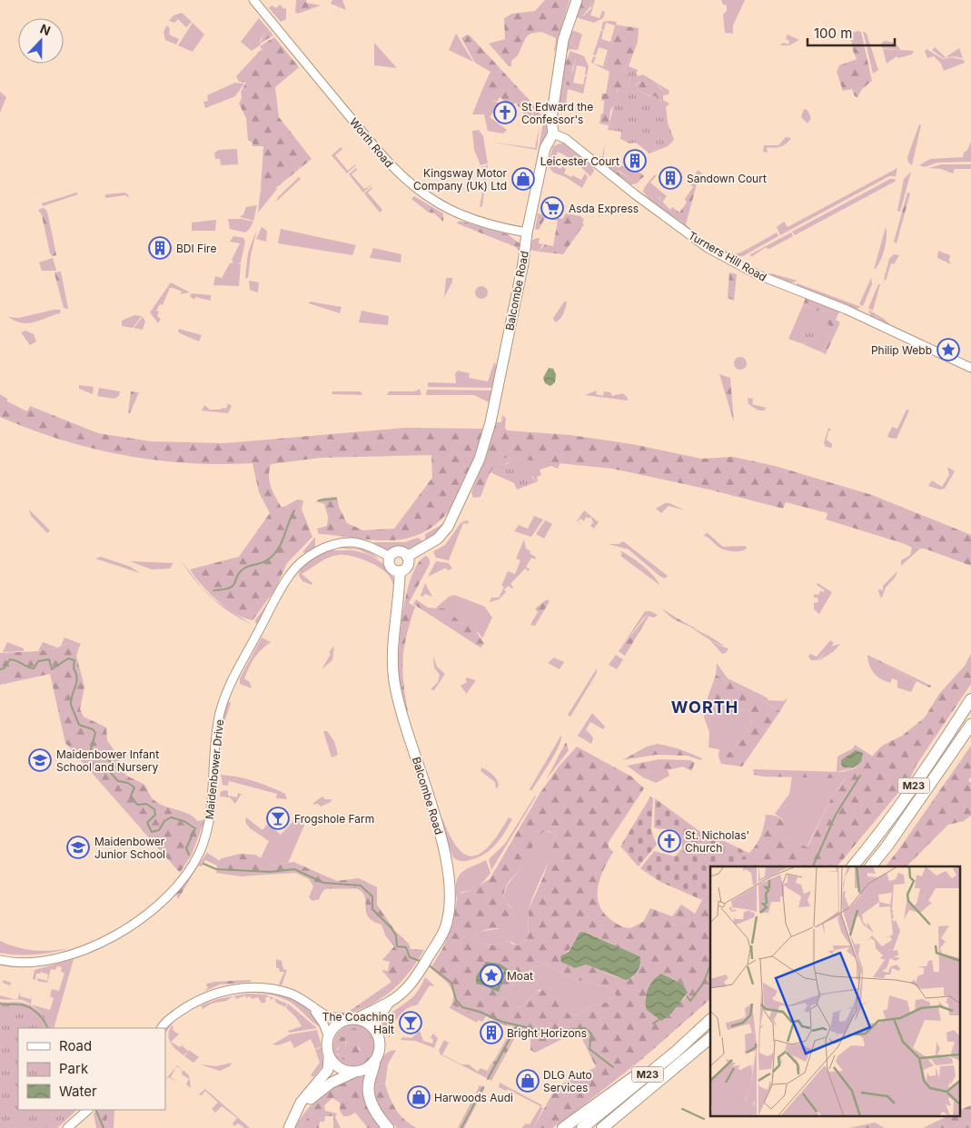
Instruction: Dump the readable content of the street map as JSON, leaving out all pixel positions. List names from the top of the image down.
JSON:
{
  "streets": {
    "highway": ["M23"],
    "main road": ["Balcombe Road"],
    "street": ["Worth Road", "Turners Hill Road", "Maidenbower Drive"]
  },
  "crossings": [
    ["Worth Road", "Balcombe Road"],
    ["Turners Hill Road", "Balcombe Road"],
    ["Balcombe Road", "Maidenbower Drive"]
  ],
  "districts": ["WORTH"],
  "places": {
    "church": ["St Edward the Confessor's", "St. Nicholas' Church"],
    "building": [
      "Leicester Court",
      "Sandown Court",
      "BDI Fire",
      "Bright Horizons"
    ],
    "shop": ["Kingsway Motor Company (Uk) Ltd", "DLG Auto Services", "Harwoods Audi"],
    "supermarket": ["Asda Express"],
    "place": ["Philip Webb", "Moat"],
    "school or university": ["Maidenbower Infant School and Nursery", "Maidenbower Junior School"],
    "bar": ["Frogshole Farm", "The Coaching Halt"]
  },
  "legend": ["Road", "Park", "Water"],
  "scale_bar": "100 m",
  "north": "top"
}
